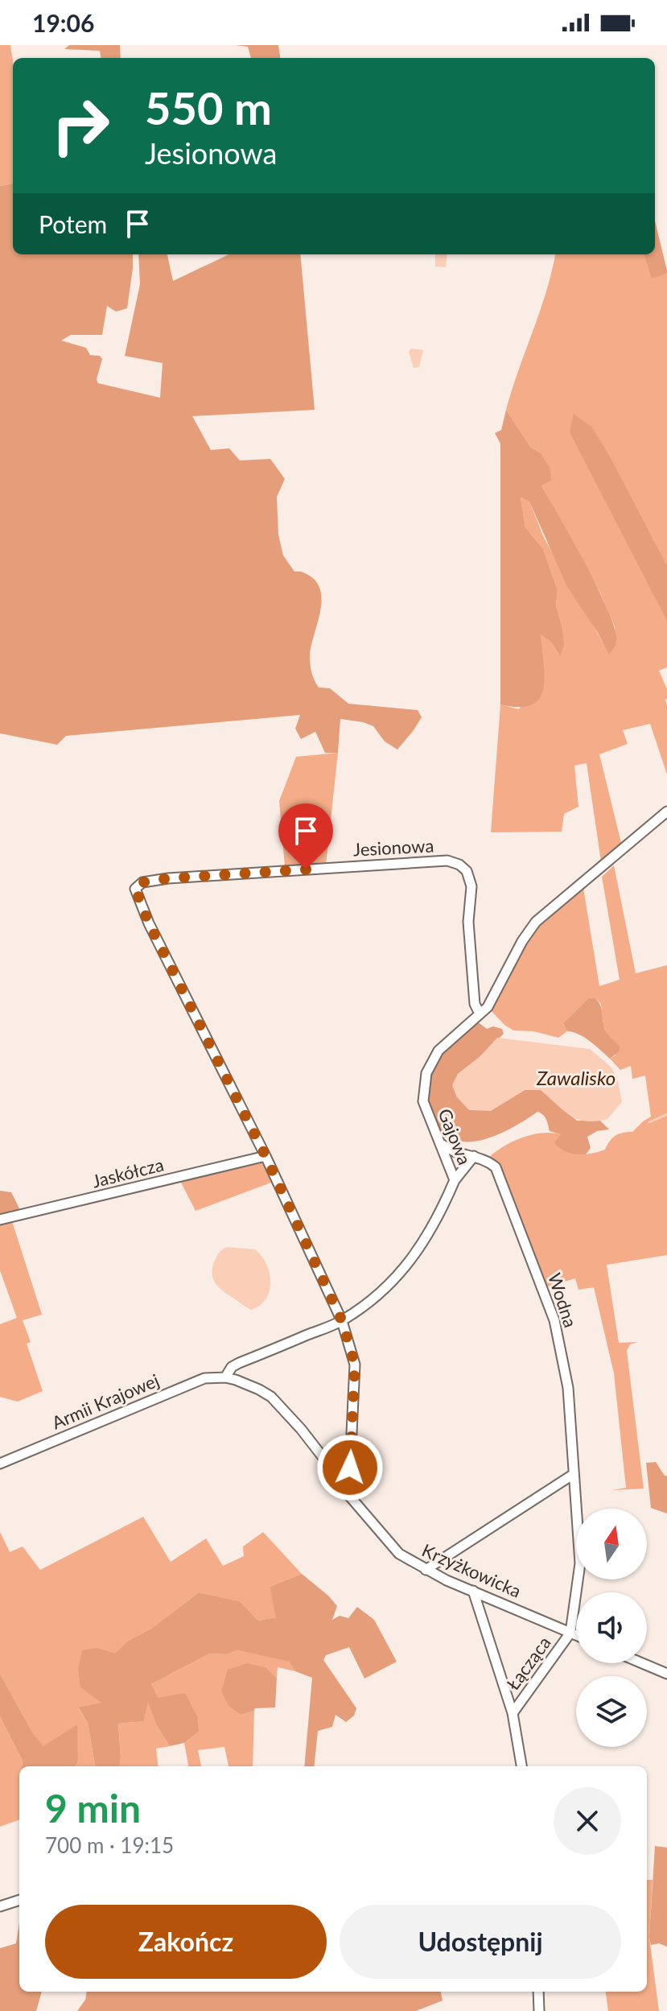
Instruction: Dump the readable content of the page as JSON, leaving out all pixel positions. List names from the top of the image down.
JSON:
{
  "streets": {
    "street": [
      "Jesionowa",
      "Gajowa",
      "Jaskółcza",
      "Wodna",
      "Armii Krajowej",
      "Krzyżkowicka",
      "Łącząca"
    ]
  },
  "crossings": [
    ["Jesionowa", "Gajowa"],
    ["Jesionowa", "Jaskółcza"],
    ["Jesionowa", "Krzyżkowicka"],
    ["Gajowa", "Wodna"],
    ["Gajowa", "Armii Krajowej"],
    ["Gajowa", "Krzyżkowicka"],
    ["Wodna", "Krzyżkowicka"],
    ["Wodna", "Łącząca"],
    ["Armii Krajowej", "Krzyżkowicka"],
    ["Krzyżkowicka", "Łącząca"]
  ],
  "water": ["Zawalisko"],
  "north": "top",
  "page": {
    "status": "19:06",
    "turn": ["550 m", "Jesionowa"],
    "then": "Potem",
    "heading": ["9 min", "700 m · 19:15"],
    "buttons": ["Zakończ", "Udostępnij"]
  }
}
